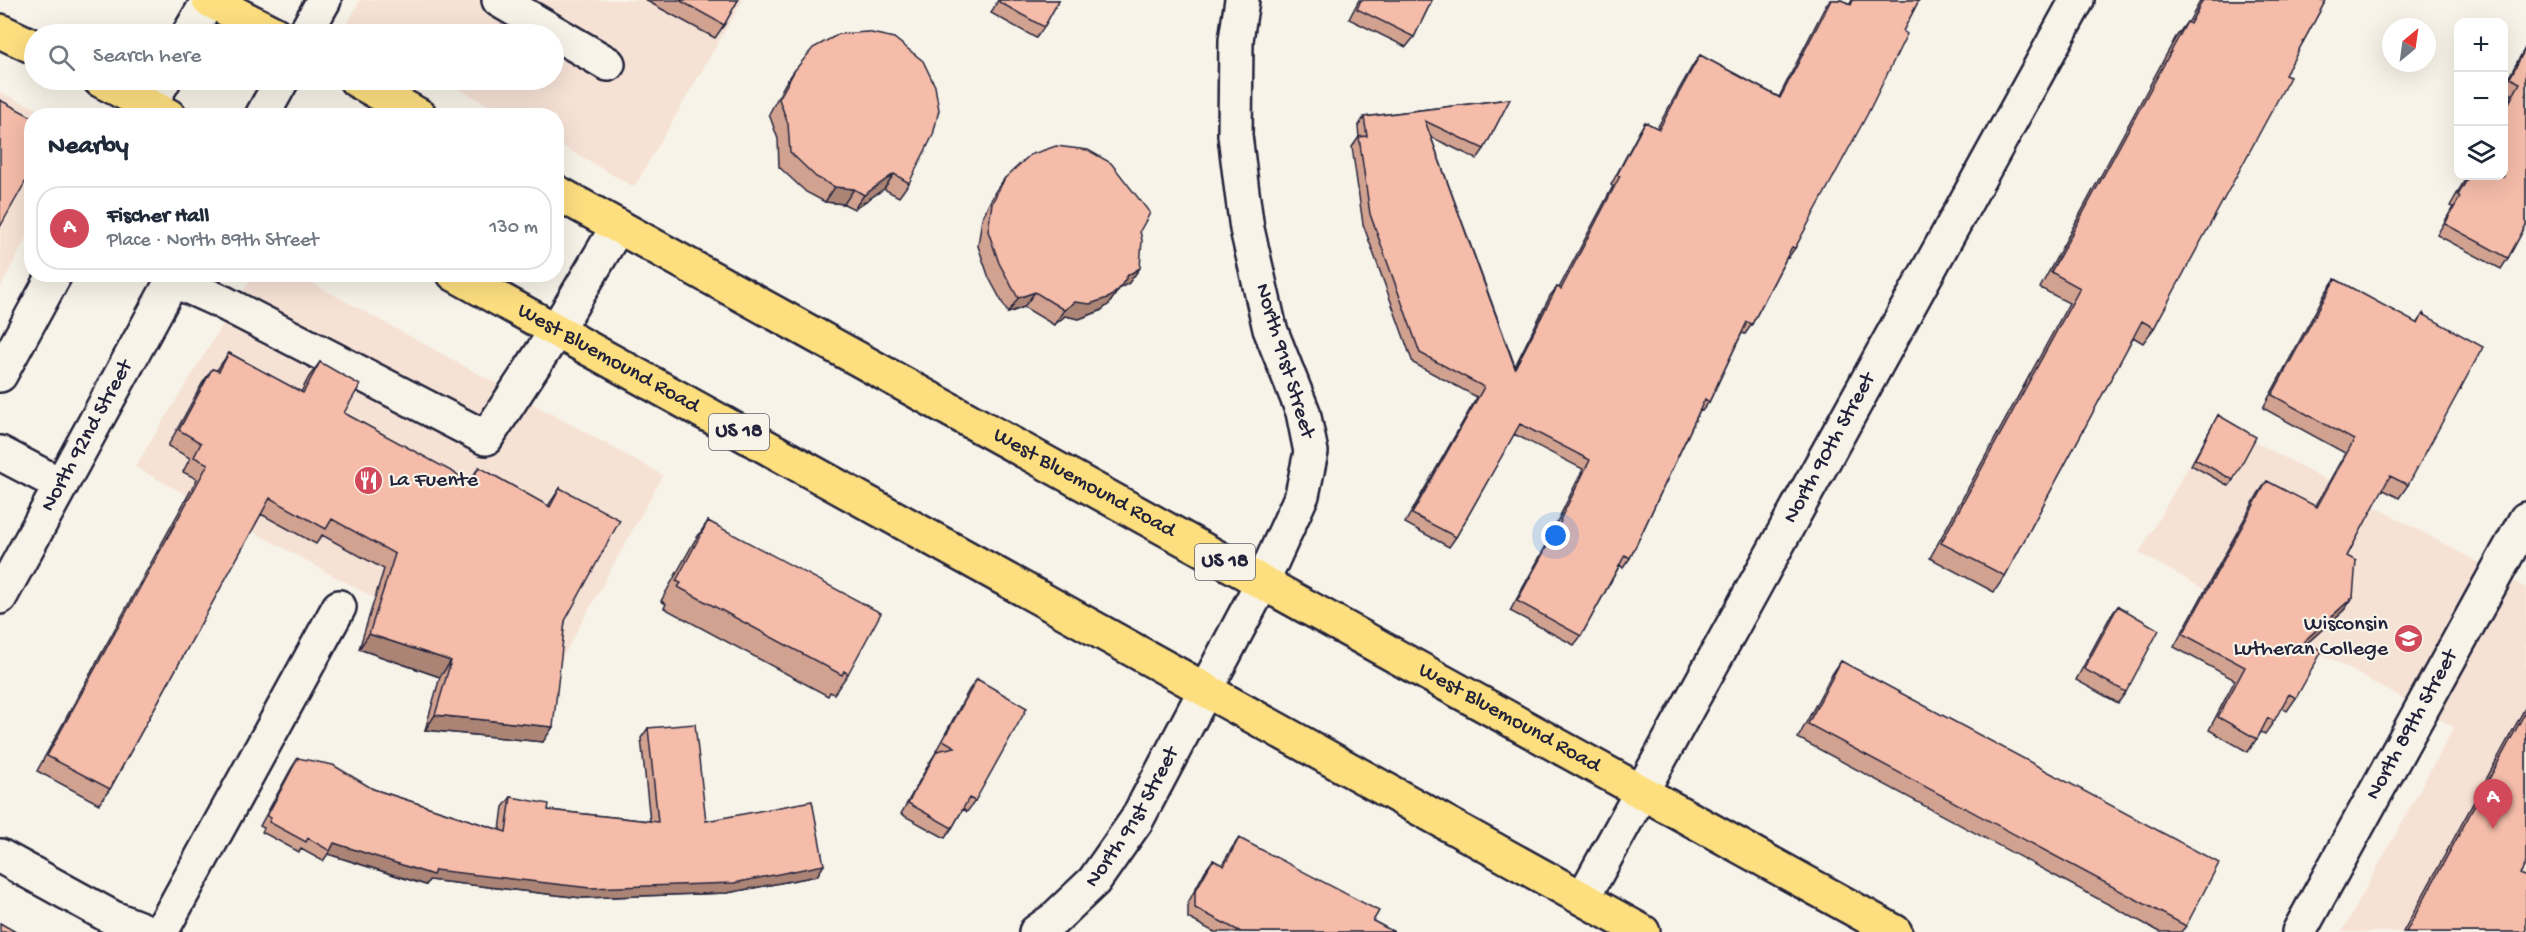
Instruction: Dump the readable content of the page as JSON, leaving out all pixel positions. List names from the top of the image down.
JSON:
{
  "streets": {
    "main road": ["West Bluemound Road", "US 18"],
    "street": [
      "North 91st Street",
      "North 92nd Street",
      "North 90th Street",
      "North 89th Street"
    ]
  },
  "crossings": [
    ["West Bluemound Road", "North 91st Street"],
    ["West Bluemound Road", "North 90th Street"]
  ],
  "places": {
    "restaurant": ["La Fuente"],
    "school or university": ["Wisconsin Lutheran College"]
  },
  "north": "top right",
  "page": {
    "map_buttons": ["+", "−"],
    "search": "Search here",
    "heading": "Nearby",
    "list": [
      {
        "mark": "A",
        "name": "Fischer Hall",
        "note": "Place · North 89th Street",
        "value": "130 m"
      }
    ],
    "pins": "A"
  }
}
